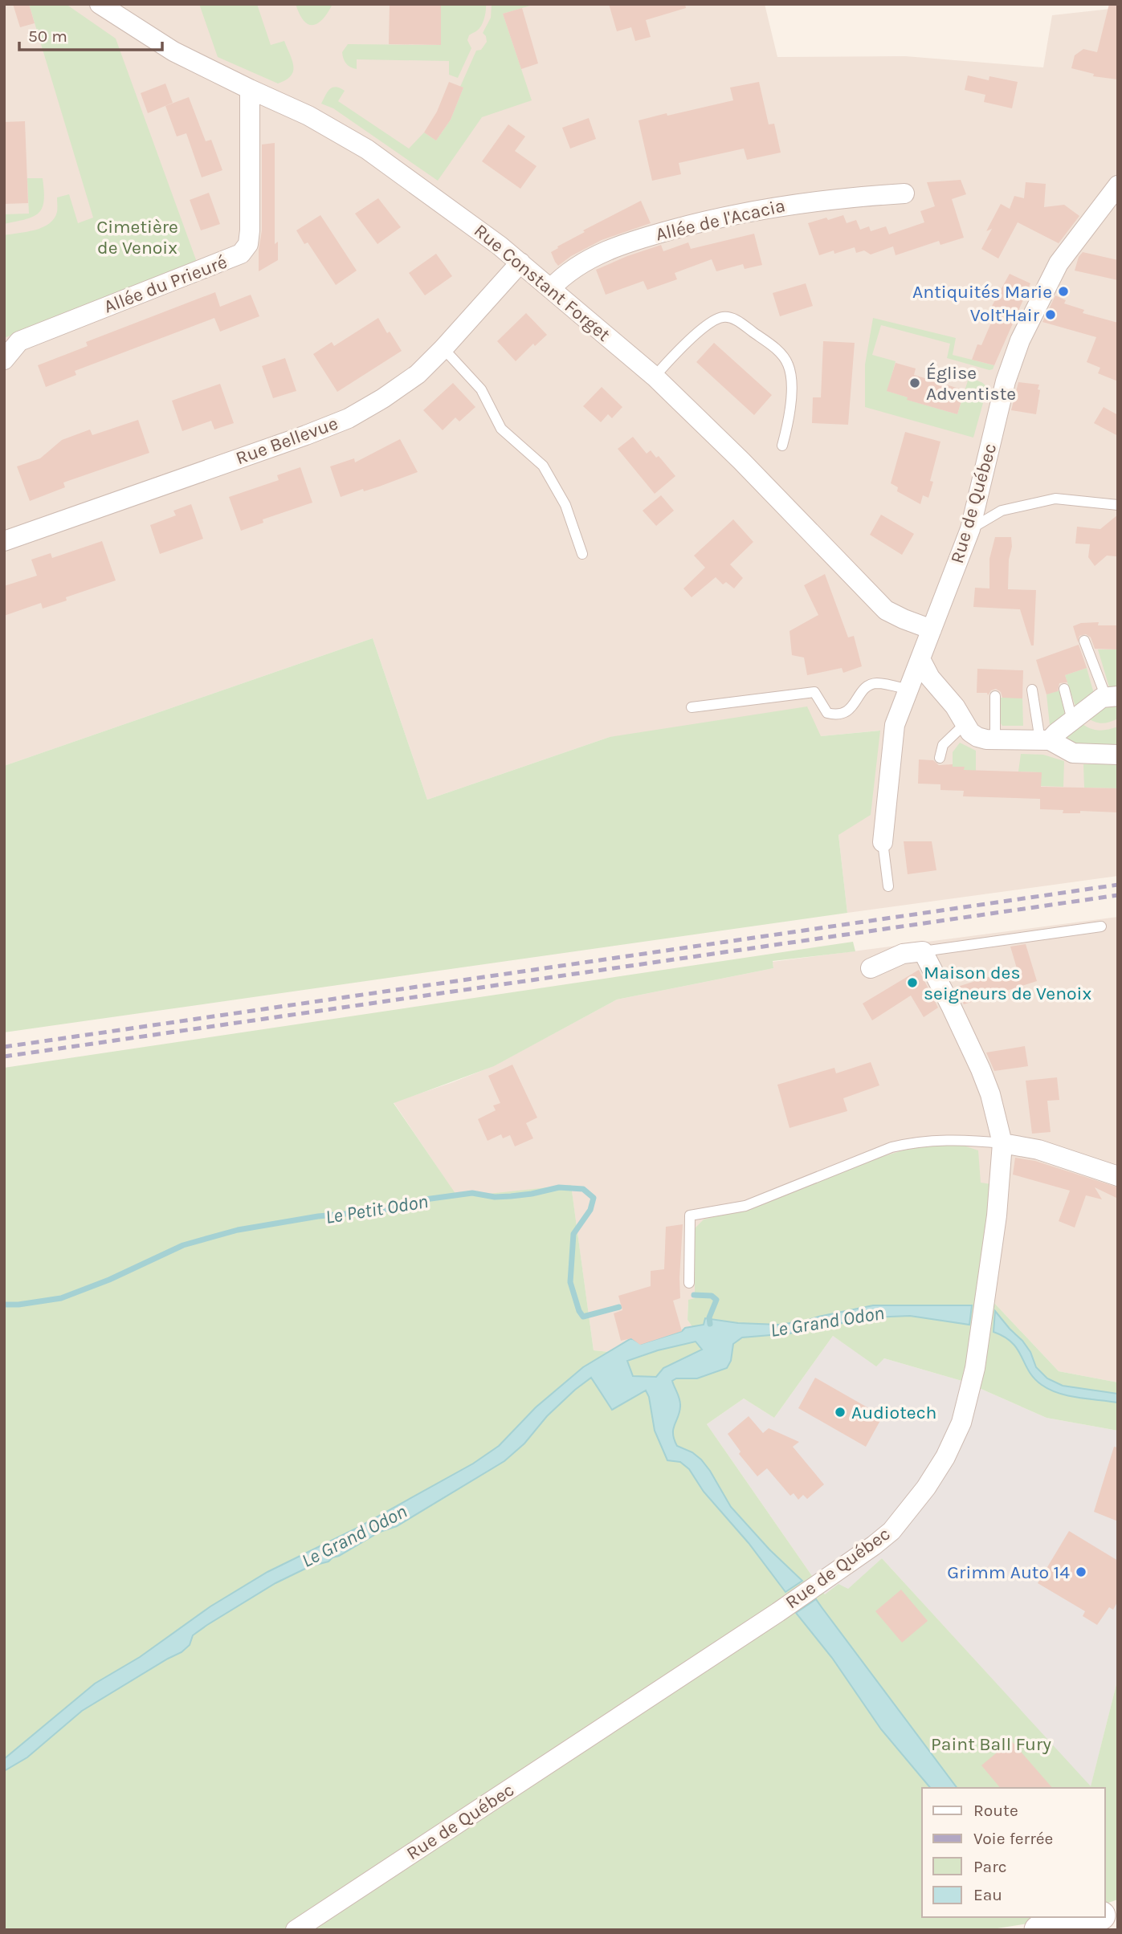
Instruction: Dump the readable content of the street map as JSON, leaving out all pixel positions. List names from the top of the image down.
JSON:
{
  "streets": {
    "street": [
      "Allée de l'Acacia",
      "Rue Constant Forget",
      "Allée du Prieuré",
      "Rue Bellevue",
      "Rue de Québec"
    ]
  },
  "crossings": [
    ["Allée de l'Acacia", "Rue Constant Forget"],
    ["Rue Constant Forget", "Allée du Prieuré"],
    ["Rue Constant Forget", "Rue Bellevue"],
    ["Rue Constant Forget", "Rue de Québec"]
  ],
  "water": ["Le Petit Odon", "Le Grand Odon"],
  "parks": ["Cimetière de Venoix", "Paint Ball Fury"],
  "places": [
    "Antiquités Marie",
    "Volt'Hair",
    "Église Adventiste",
    "Maison des seigneurs de Venoix",
    "Audiotech",
    "Grimm Auto 14"
  ],
  "legend": [
    "Route",
    "Voie ferrée",
    "Parc",
    "Eau"
  ],
  "scale_bar": "50 m"
}
